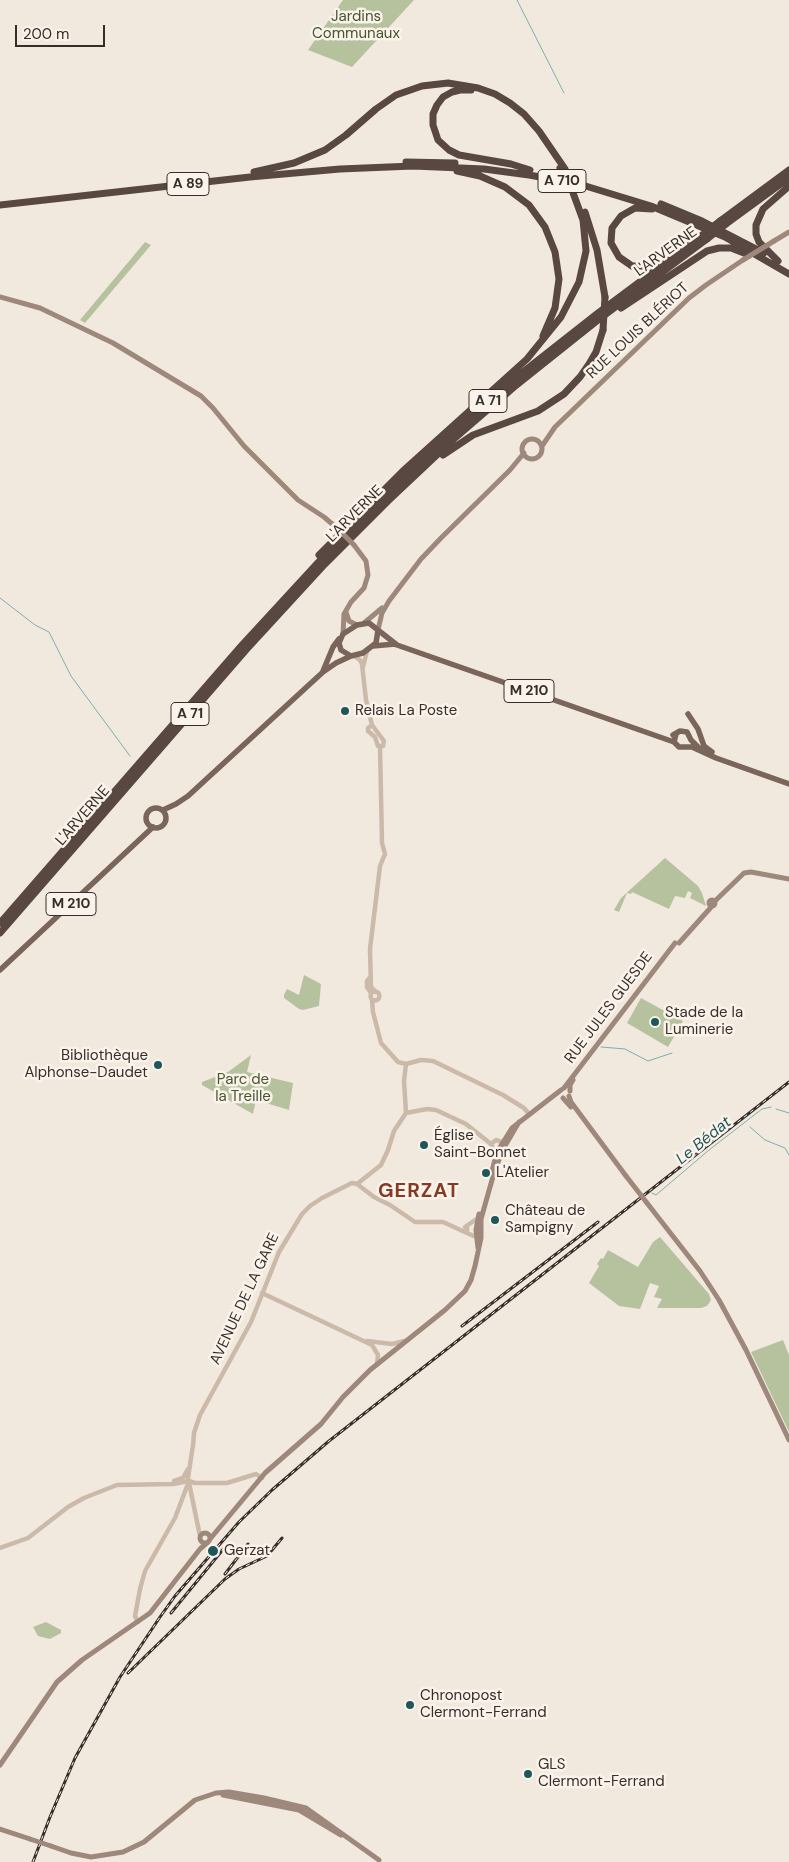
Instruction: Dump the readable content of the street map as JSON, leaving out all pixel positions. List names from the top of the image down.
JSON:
{
  "streets": {
    "highway": [
      "A 710",
      "A 89",
      "L'ARVERNE",
      "A 71"
    ],
    "main road": ["RUE LOUIS BLÉRIOT", "M 210", "RUE JULES GUESDE"],
    "street": ["AVENUE DE LA GARE"]
  },
  "crossings": [
    ["A 710", "A 89"]
  ],
  "districts": ["GERZAT"],
  "water": ["Le Bédat"],
  "parks": ["Jardins Communaux", "Parc de la Treille"],
  "places": [
    "Relais La Poste",
    "Stade de la Luminerie",
    "Bibliothèque Alphonse-Daudet",
    "Église Saint-Bonnet",
    "L'Atelier",
    "Château de Sampigny",
    "Gerzat",
    "Chronopost Clermont-Ferrand",
    "GLS Clermont-Ferrand"
  ],
  "scale_bar": "200 m"
}
